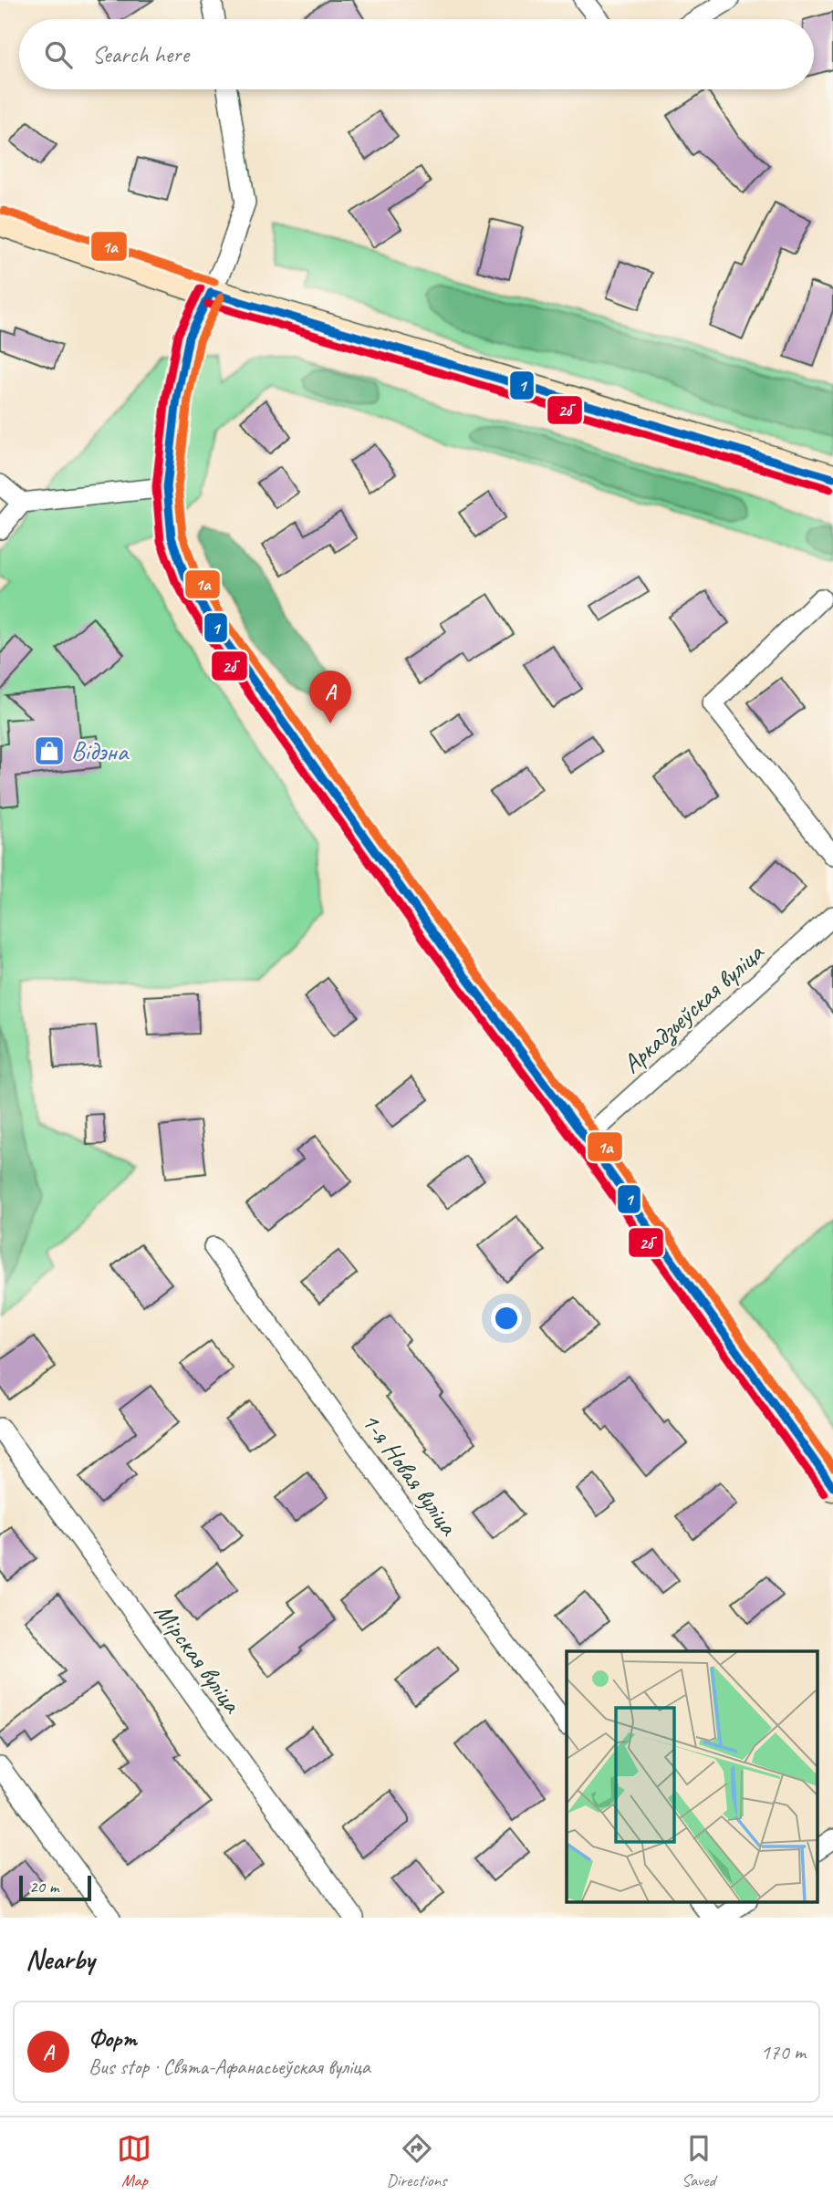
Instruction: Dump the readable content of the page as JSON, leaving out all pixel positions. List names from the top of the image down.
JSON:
{
  "streets": {
    "street": ["Аркадзьеўская вуліца", "1-я Новая вуліца", "Мірская вуліца"]
  },
  "places": {
    "shop": ["Відэна"]
  },
  "lines": ["transit line 1а", "transit line 2б", "transit line 1"],
  "scale_bar": "20 m",
  "page": {
    "search": "Search here",
    "pins": "A",
    "scale": "20 m",
    "heading": "Nearby",
    "list": [
      {
        "mark": "A",
        "name": "Форт",
        "note": "Bus stop · Свята-Афанасьеўская вуліца",
        "value": "170 m"
      }
    ],
    "nav": ["Map", "Directions", "Saved"]
  }
}
